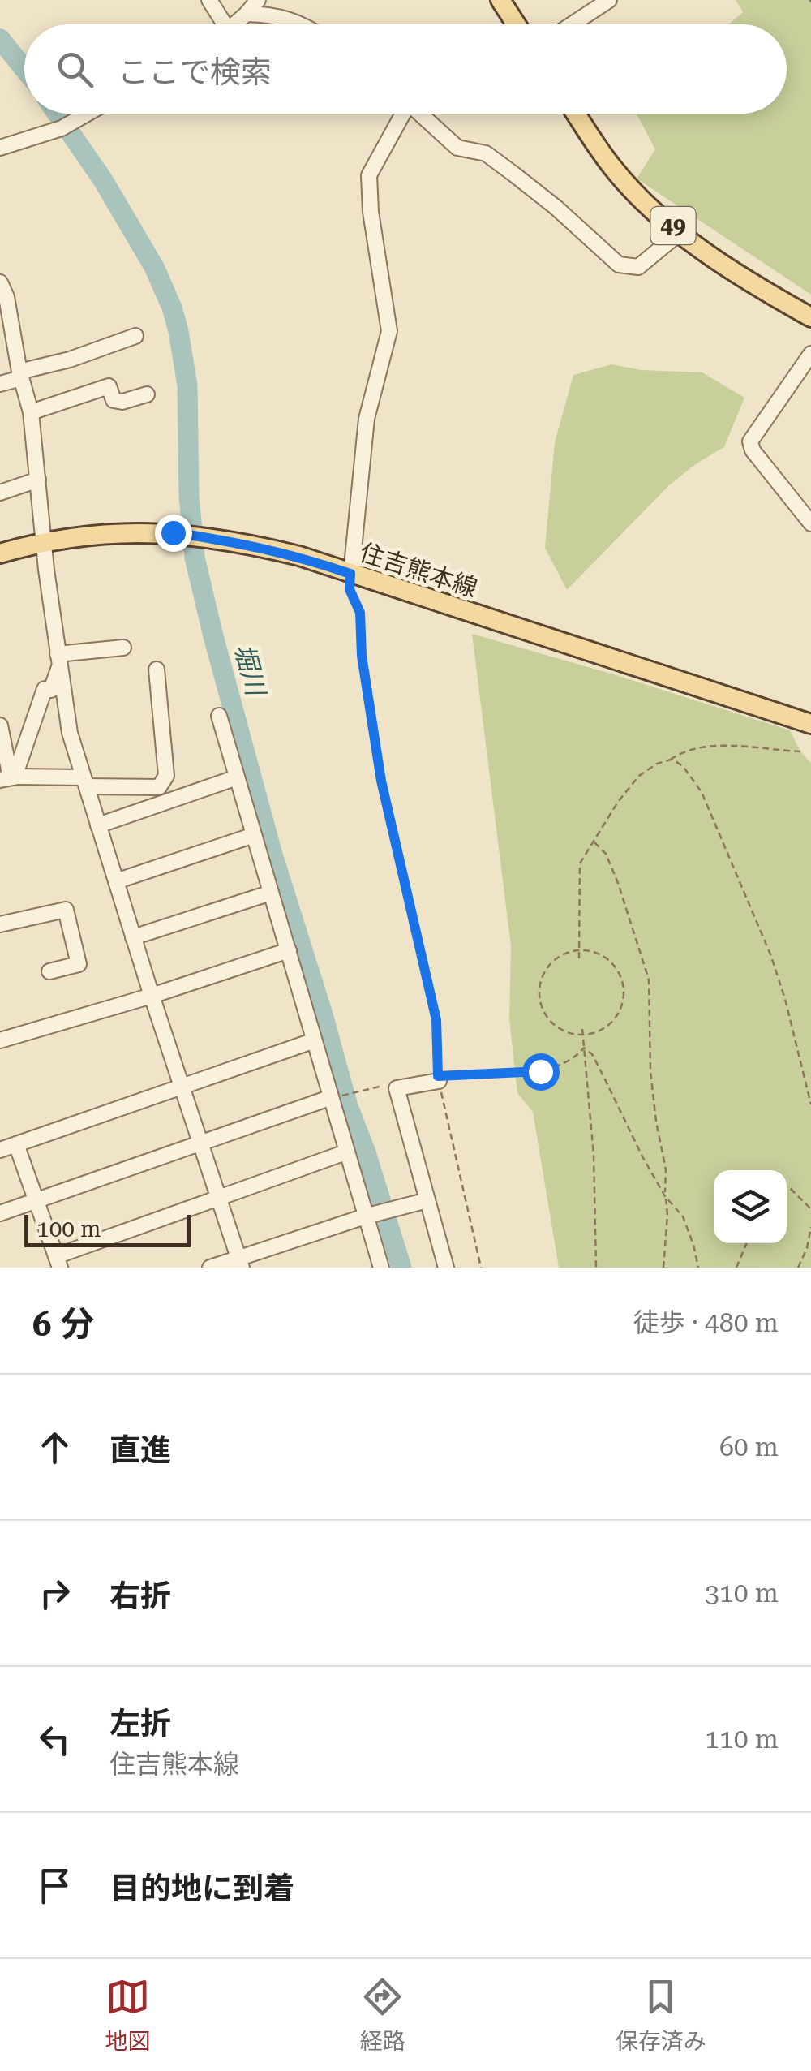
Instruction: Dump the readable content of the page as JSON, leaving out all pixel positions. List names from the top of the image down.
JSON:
{
  "streets": {
    "main road": ["49", "住吉熊本線"]
  },
  "water": ["堀川"],
  "scale_bar": "100 m",
  "page": {
    "search": "ここで検索",
    "scale": "100 m",
    "heading": ["6 分", "徒歩 · 480 m"],
    "list": [
      ["直進", "60 m"],
      ["右折", "310 m"],
      ["左折", "住吉熊本線", "110 m"],
      "目的地に到着"
    ],
    "nav": ["地図", "経路", "保存済み"]
  }
}
